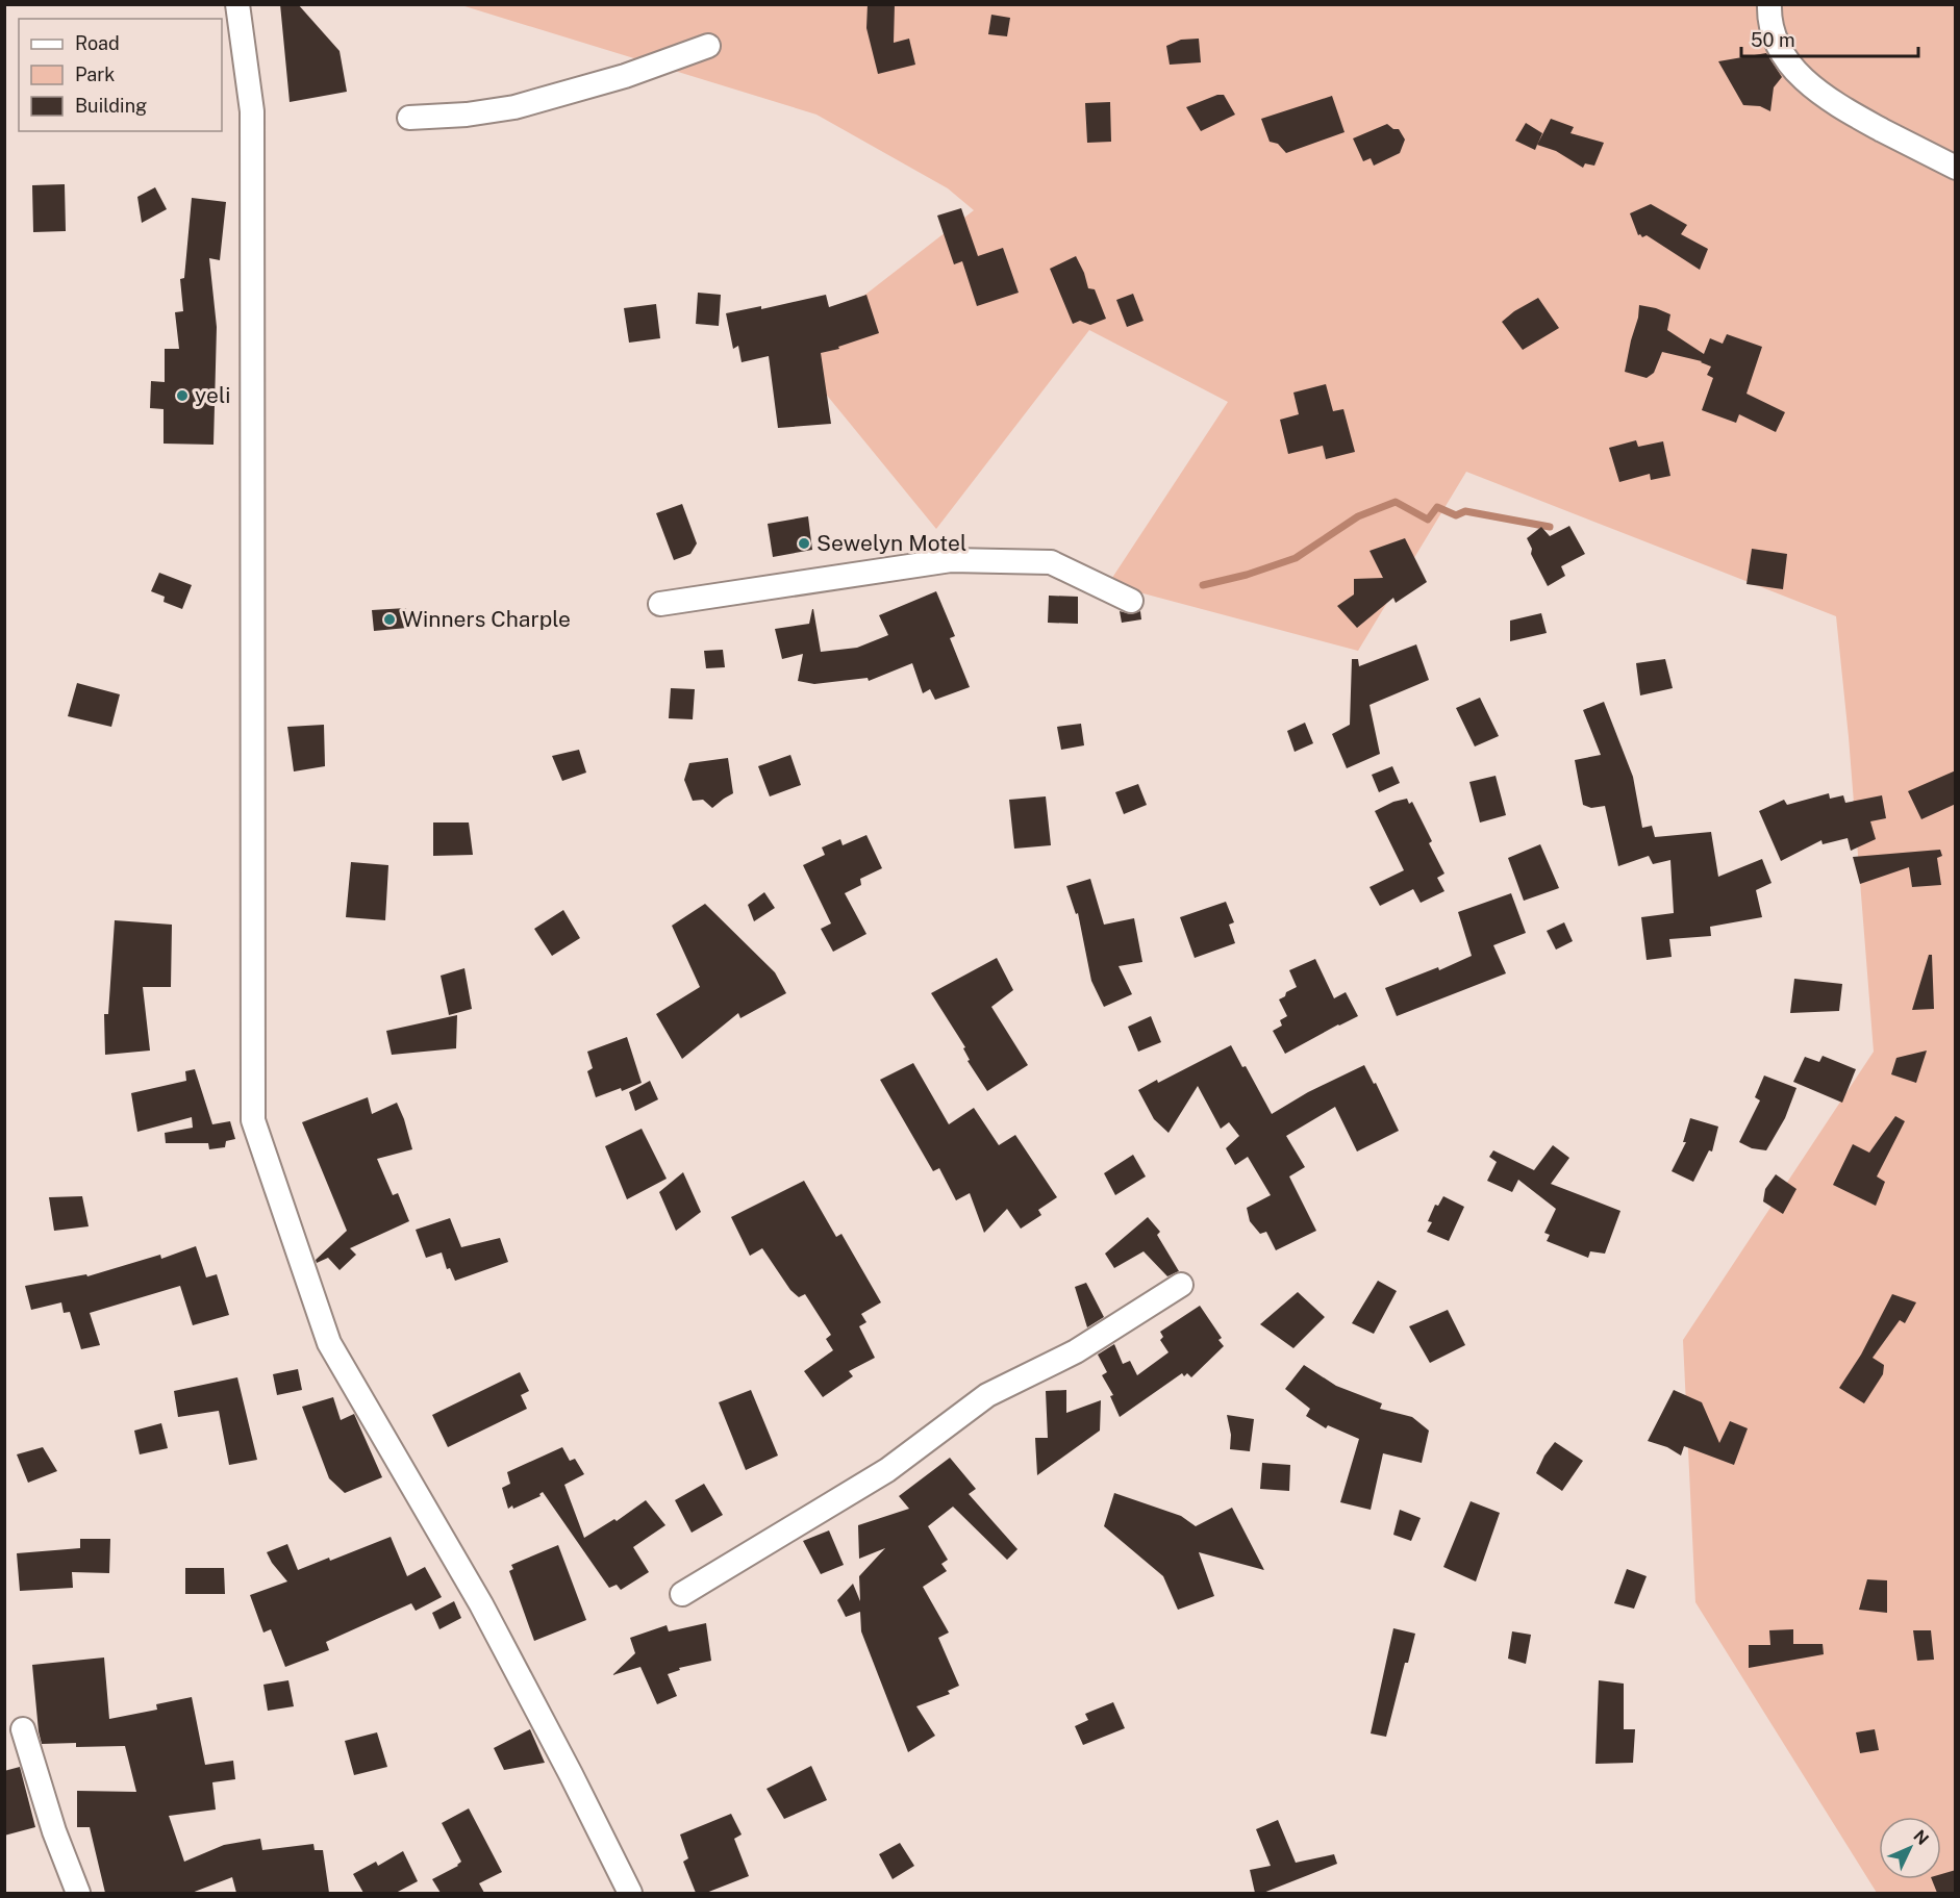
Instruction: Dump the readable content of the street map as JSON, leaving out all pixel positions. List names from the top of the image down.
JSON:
{
  "places": ["yeli", "Sewelyn Motel", "Winners Charple"],
  "legend": ["Road", "Park", "Building"],
  "scale_bar": "50 m",
  "north": "top right"
}
